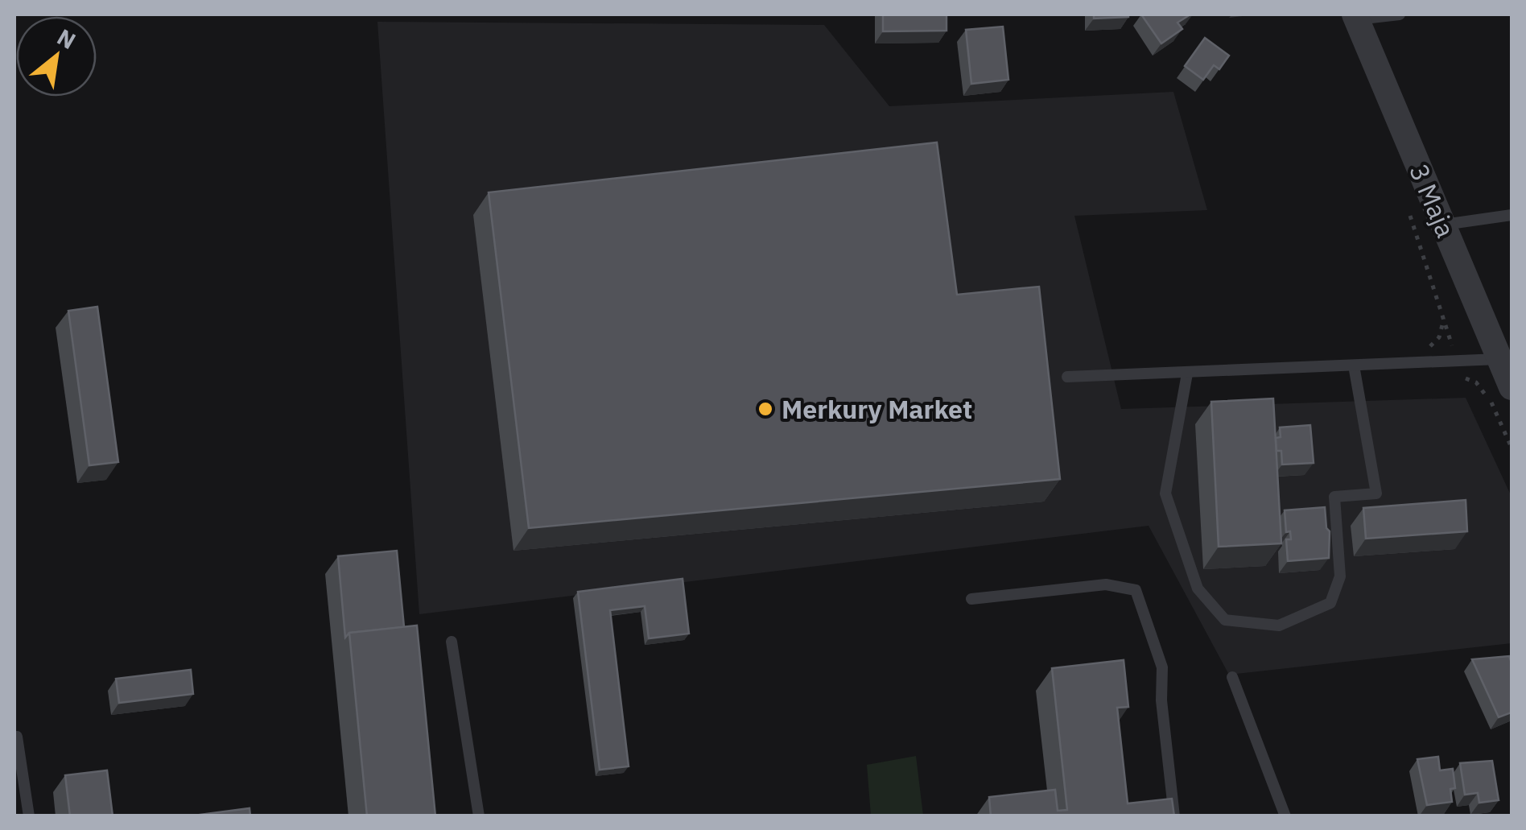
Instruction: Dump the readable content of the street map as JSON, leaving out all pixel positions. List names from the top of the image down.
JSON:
{
  "streets": {
    "street": ["3 Maja"]
  },
  "places": ["Merkury Market"],
  "north": "top right"
}
